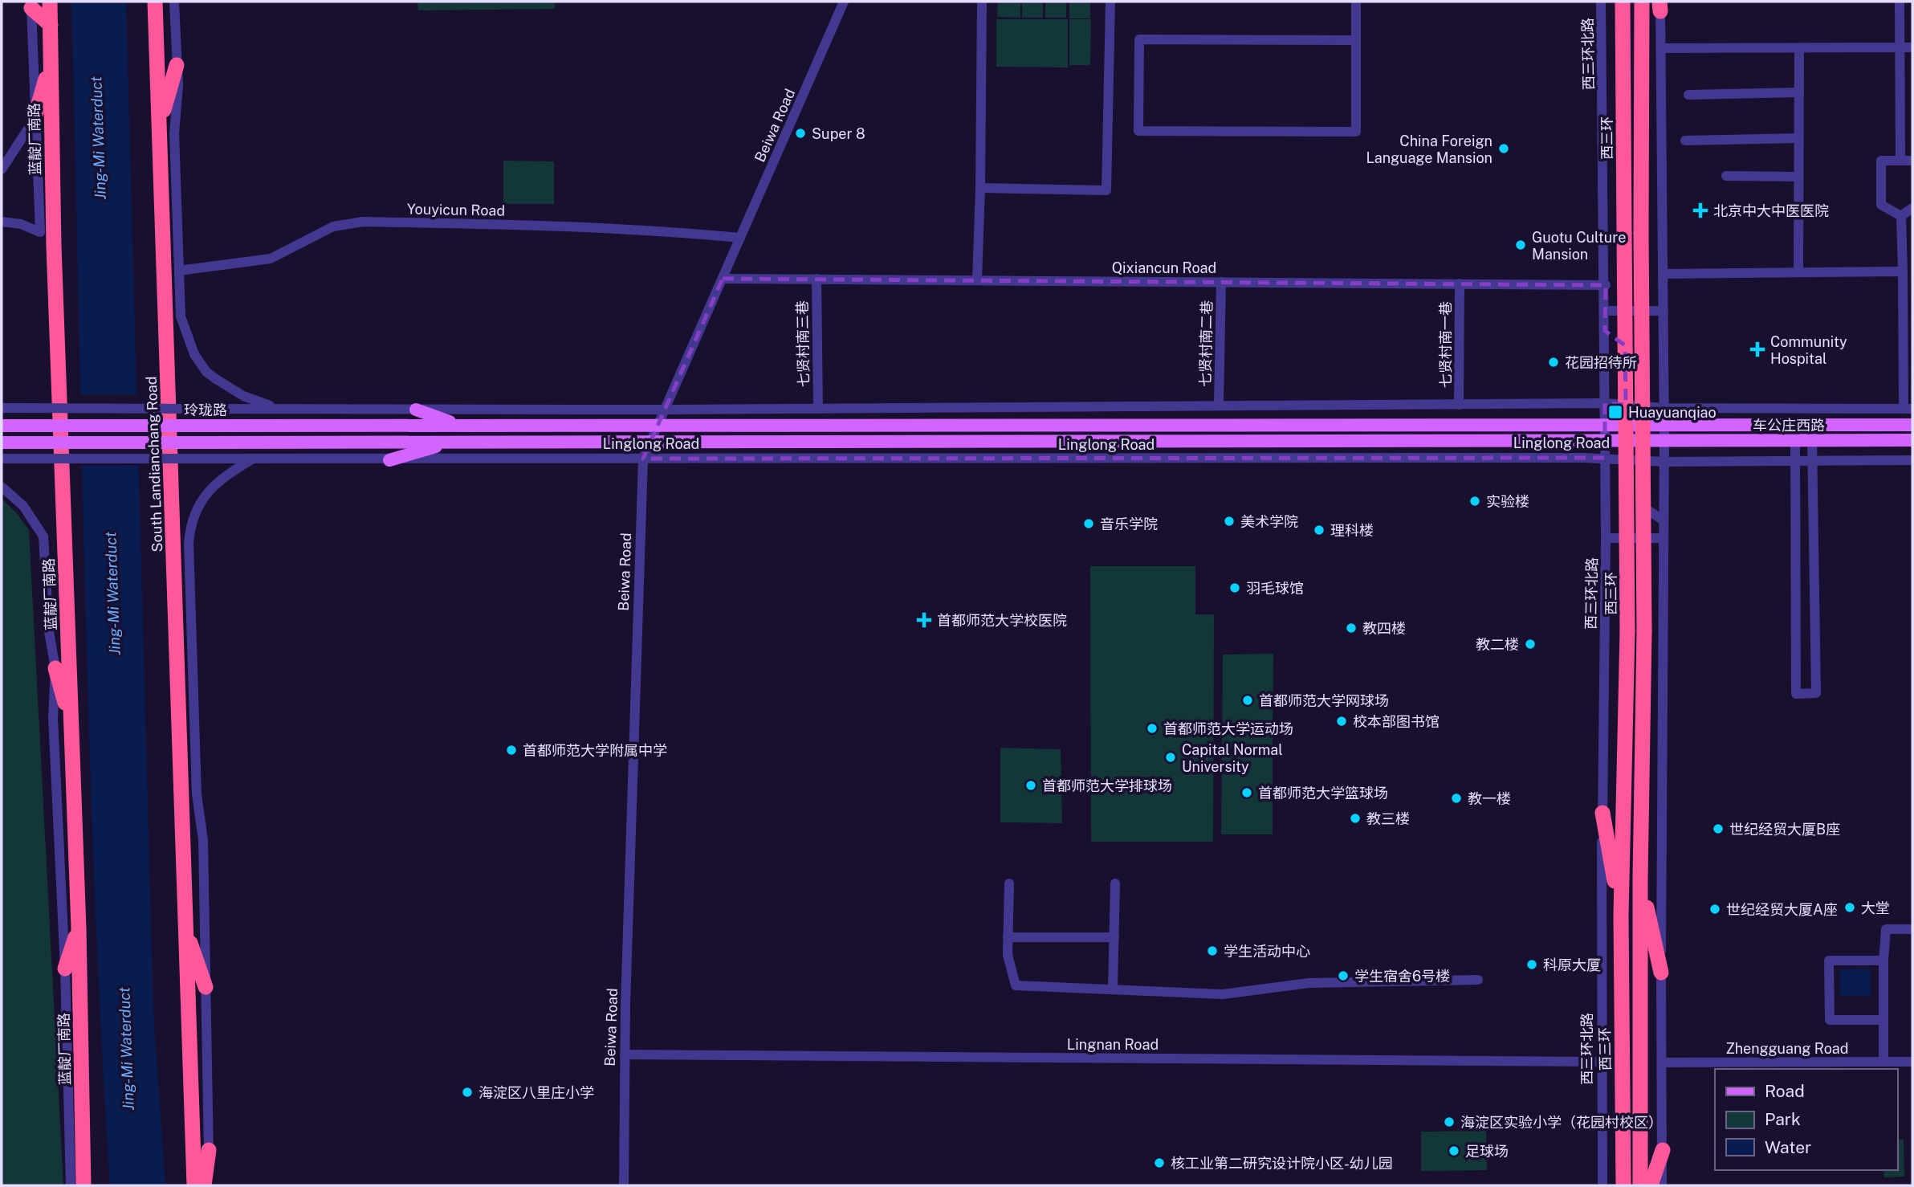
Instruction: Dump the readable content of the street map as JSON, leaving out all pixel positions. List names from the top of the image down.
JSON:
{
  "streets": {
    "highway": ["西三环", "蓝靛厂南路", "South Landianchang Road"],
    "main road": ["玲珑路", "车公庄西路", "Linglong Road"],
    "street": [
      "西三环北路",
      "Beiwa Road",
      "Youyicun Road",
      "Qixiancun Road",
      "七贤村南三巷",
      "七贤村南二巷",
      "七贤村南一巷",
      "Lingnan Road",
      "Zhengguang Road"
    ]
  },
  "crossings": [
    ["西三环北路", "Qixiancun Road"],
    ["西三环北路", "Linglong Road"],
    ["西三环北路", "Lingnan Road"],
    ["Beiwa Road", "Youyicun Road"],
    ["Beiwa Road", "Qixiancun Road"],
    ["Beiwa Road", "Linglong Road"],
    ["Beiwa Road", "Lingnan Road"],
    ["Qixiancun Road", "七贤村南三巷"],
    ["Qixiancun Road", "七贤村南二巷"],
    ["Qixiancun Road", "七贤村南一巷"],
    ["玲珑路", "Linglong Road"],
    ["车公庄西路", "Linglong Road"]
  ],
  "water": ["Jing-Mi Waterduct"],
  "places": {
    "other": [
      "Super 8",
      "China Foreign Language Mansion",
      "Guotu Culture Mansion",
      "花园招待所",
      "实验楼",
      "美术学院",
      "音乐学院",
      "理科楼",
      "羽毛球馆",
      "教四楼",
      "教二楼",
      "首都师范大学网球场",
      "校本部图书馆",
      "首都师范大学运动场",
      "首都师范大学附属中学",
      "Capital Normal University",
      "首都师范大学排球场",
      "首都师范大学篮球场",
      "教一楼",
      "教三楼",
      "世纪经贸大厦B座",
      "大堂",
      "世纪经贸大厦A座",
      "学生活动中心",
      "科原大厦",
      "学生宿舍6号楼",
      "海淀区八里庄小学",
      "海淀区实验小学（花园村校区）",
      "足球场",
      "核工业第二研究设计院小区-幼儿园"
    ],
    "health": ["北京中大中医医院", "Community Hospital", "首都师范大学校医院"],
    "transit": ["Huayuanqiao"]
  },
  "legend": ["Road", "Park", "Water"]
}
